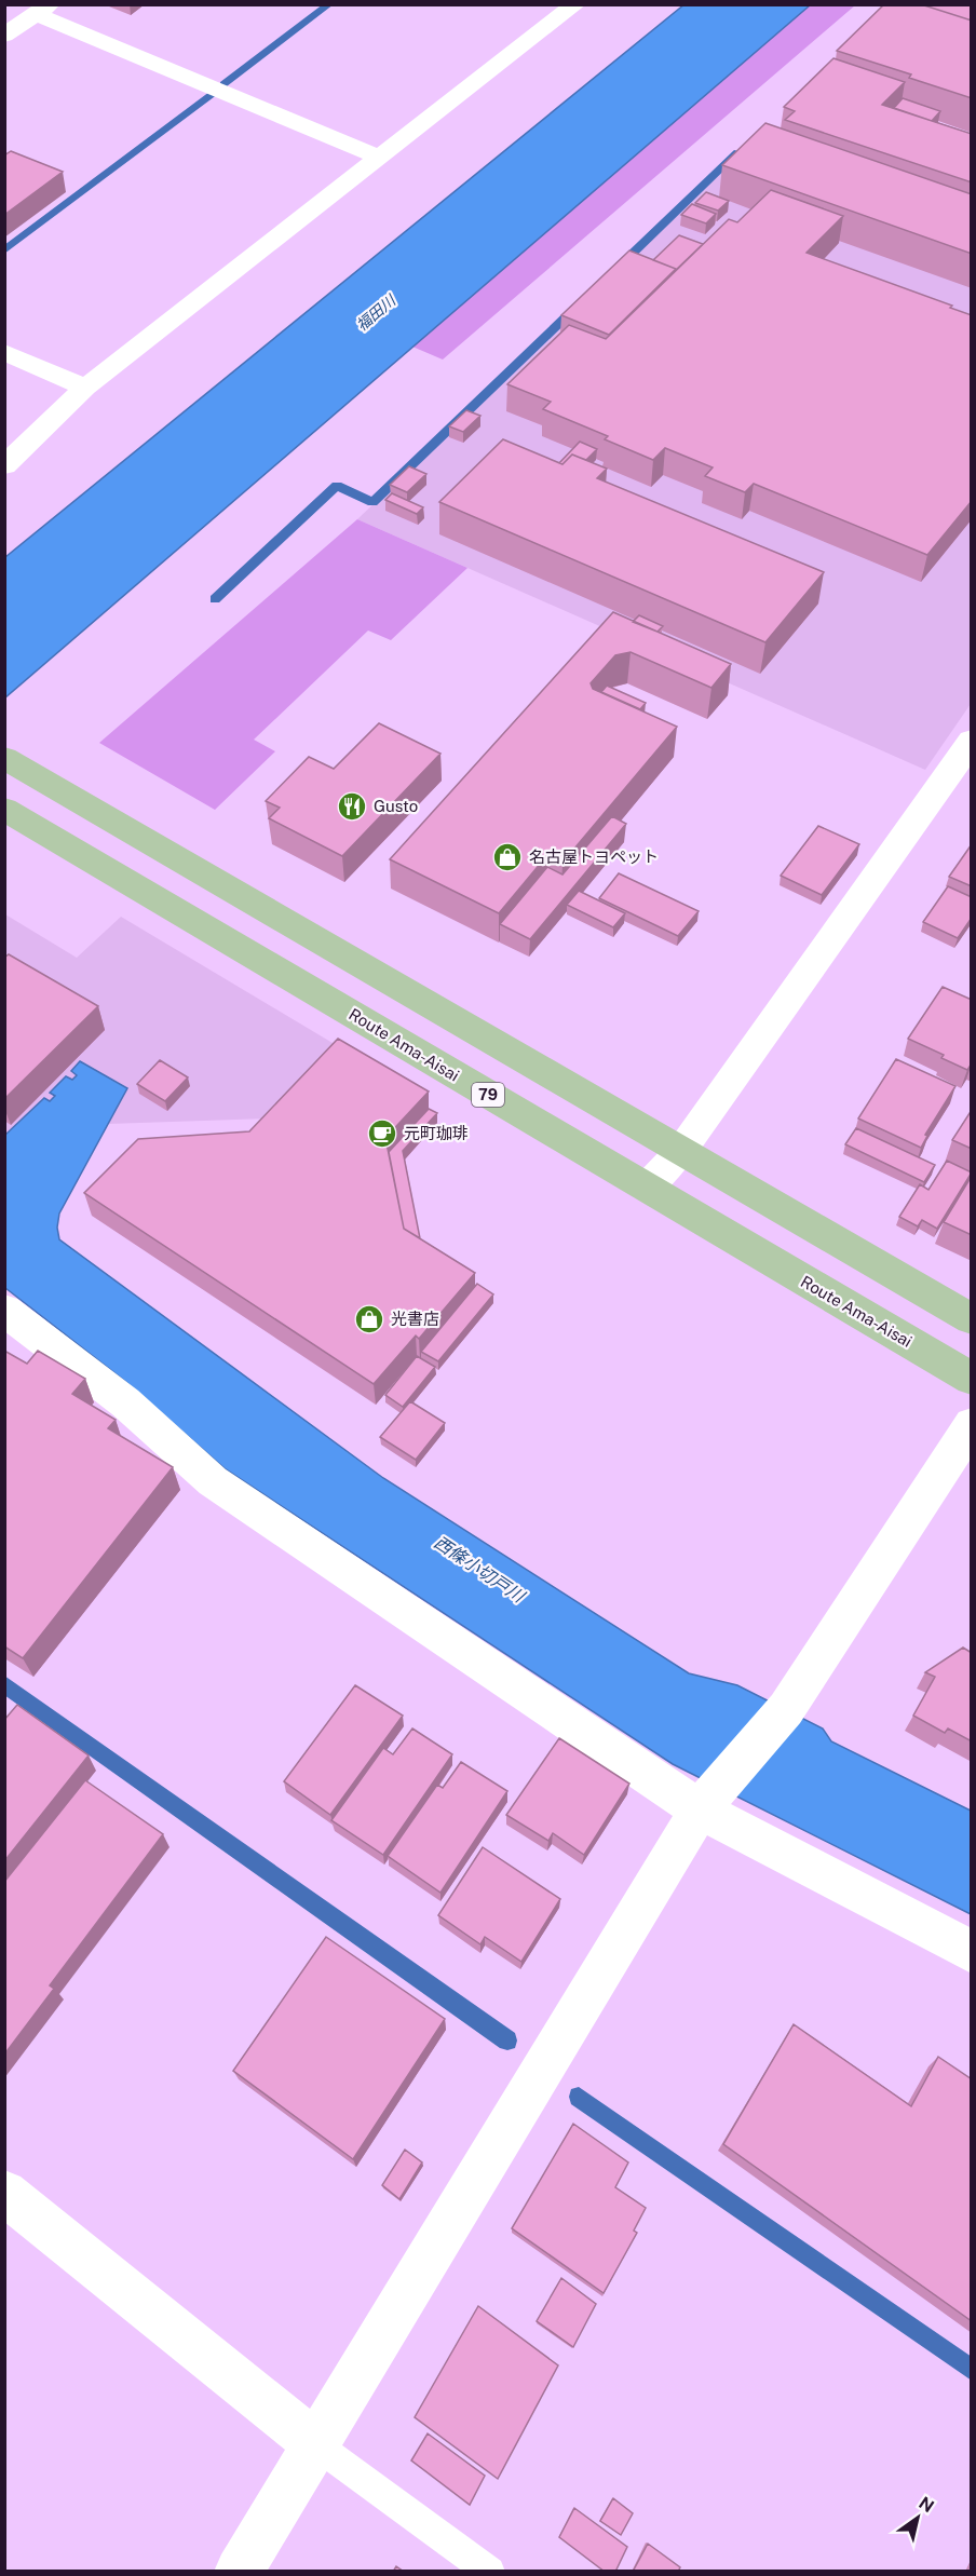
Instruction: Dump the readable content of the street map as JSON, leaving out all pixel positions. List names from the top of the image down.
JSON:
{
  "streets": {
    "main road": ["Route Ama-Aisai", "79"]
  },
  "water": ["福田川", "西條小切戸川"],
  "places": {
    "restaurant": ["Gusto"],
    "shop": ["名古屋トヨペット", "光書店"],
    "cafe": ["元町珈琲"]
  },
  "north": "top right"
}
